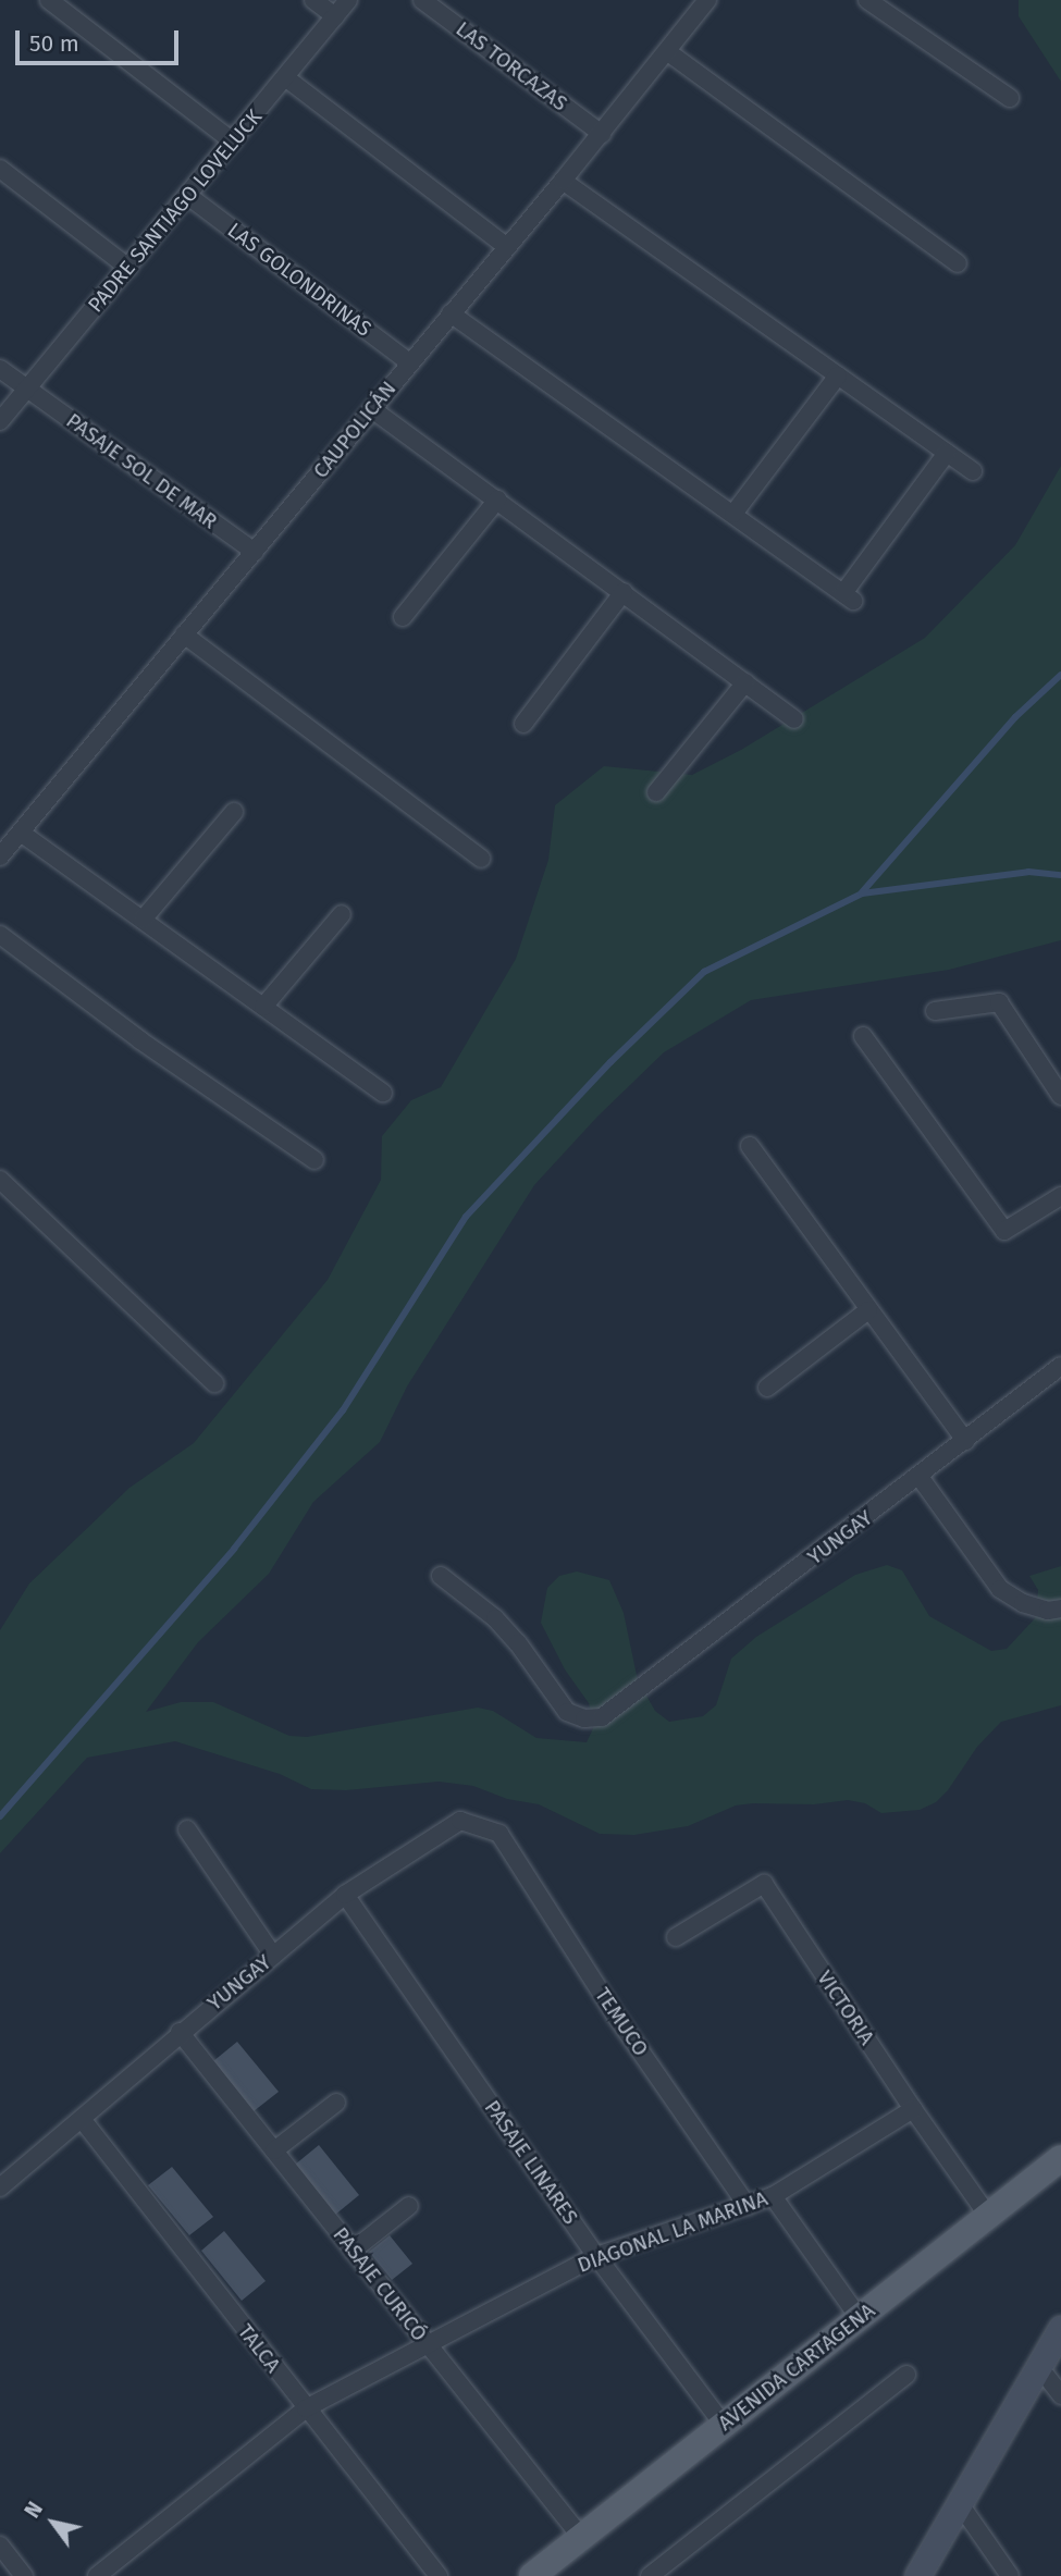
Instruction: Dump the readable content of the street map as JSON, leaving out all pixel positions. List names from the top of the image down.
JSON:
{
  "streets": {
    "main road": ["AVENIDA CARTAGENA"],
    "street": [
      "LAS TORCAZAS",
      "PADRE SANTIAGO LOVELUCK",
      "LAS GOLONDRINAS",
      "CAUPOLICÁN",
      "PASAJE SOL DE MAR",
      "YUNGAY",
      "VICTORIA",
      "TEMUCO",
      "PASAJE LINARES",
      "DIAGONAL LA MARINA",
      "PASAJE CURICÓ",
      "TALCA"
    ]
  },
  "crossings": [
    ["LAS TORCAZAS", "CAUPOLICÁN"],
    ["PADRE SANTIAGO LOVELUCK", "LAS GOLONDRINAS"],
    ["PADRE SANTIAGO LOVELUCK", "PASAJE SOL DE MAR"],
    ["LAS GOLONDRINAS", "CAUPOLICÁN"],
    ["CAUPOLICÁN", "PASAJE SOL DE MAR"],
    ["YUNGAY", "TEMUCO"],
    ["YUNGAY", "PASAJE LINARES"],
    ["YUNGAY", "PASAJE CURICÓ"],
    ["YUNGAY", "TALCA"],
    ["VICTORIA", "DIAGONAL LA MARINA"],
    ["VICTORIA", "AVENIDA CARTAGENA"],
    ["TEMUCO", "DIAGONAL LA MARINA"],
    ["PASAJE LINARES", "DIAGONAL LA MARINA"],
    ["PASAJE LINARES", "AVENIDA CARTAGENA"],
    ["DIAGONAL LA MARINA", "PASAJE CURICÓ"],
    ["DIAGONAL LA MARINA", "TALCA"],
    ["PASAJE CURICÓ", "AVENIDA CARTAGENA"]
  ],
  "scale_bar": "50 m",
  "north": "top left"
}
